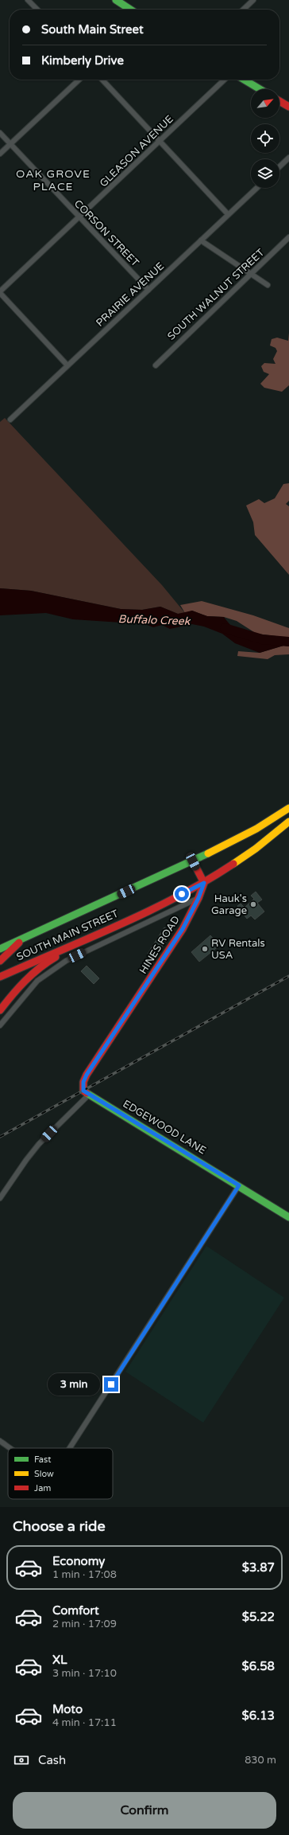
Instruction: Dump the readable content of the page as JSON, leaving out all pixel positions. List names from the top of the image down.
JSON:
{
  "streets": {
    "main road": ["SOUTH MAIN STREET", "HINES ROAD", "EDGEWOOD LANE"],
    "street": [
      "GLEASON AVENUE",
      "CORSON STREET",
      "PRAIRIE AVENUE",
      "SOUTH WALNUT STREET"
    ]
  },
  "crossings": [
    ["GLEASON AVENUE", "CORSON STREET"],
    ["CORSON STREET", "PRAIRIE AVENUE"],
    ["SOUTH MAIN STREET", "HINES ROAD"],
    ["HINES ROAD", "EDGEWOOD LANE"]
  ],
  "districts": ["OAK GROVE PLACE"],
  "water": ["Buffalo Creek"],
  "places": ["Hauk's Garage", "RV Rentals USA"],
  "legend": ["Fast", "Slow", "Jam"],
  "north": "top right",
  "page": {
    "banner": ["South Main Street", "Kimberly Drive"],
    "bubble": "3 min",
    "heading": "Choose a ride",
    "list": [
      {
        "name": "Economy",
        "note": "1 min · 17:08",
        "value": "$3.87"
      },
      {
        "name": "Comfort",
        "note": "2 min · 17:09",
        "value": "$5.22"
      },
      {
        "name": "XL",
        "note": "3 min · 17:10",
        "value": "$6.58"
      },
      {
        "name": "Moto",
        "note": "4 min · 17:11",
        "value": "$6.13"
      }
    ],
    "pay": ["Cash", "830 m"],
    "buttons": "Confirm"
  }
}
